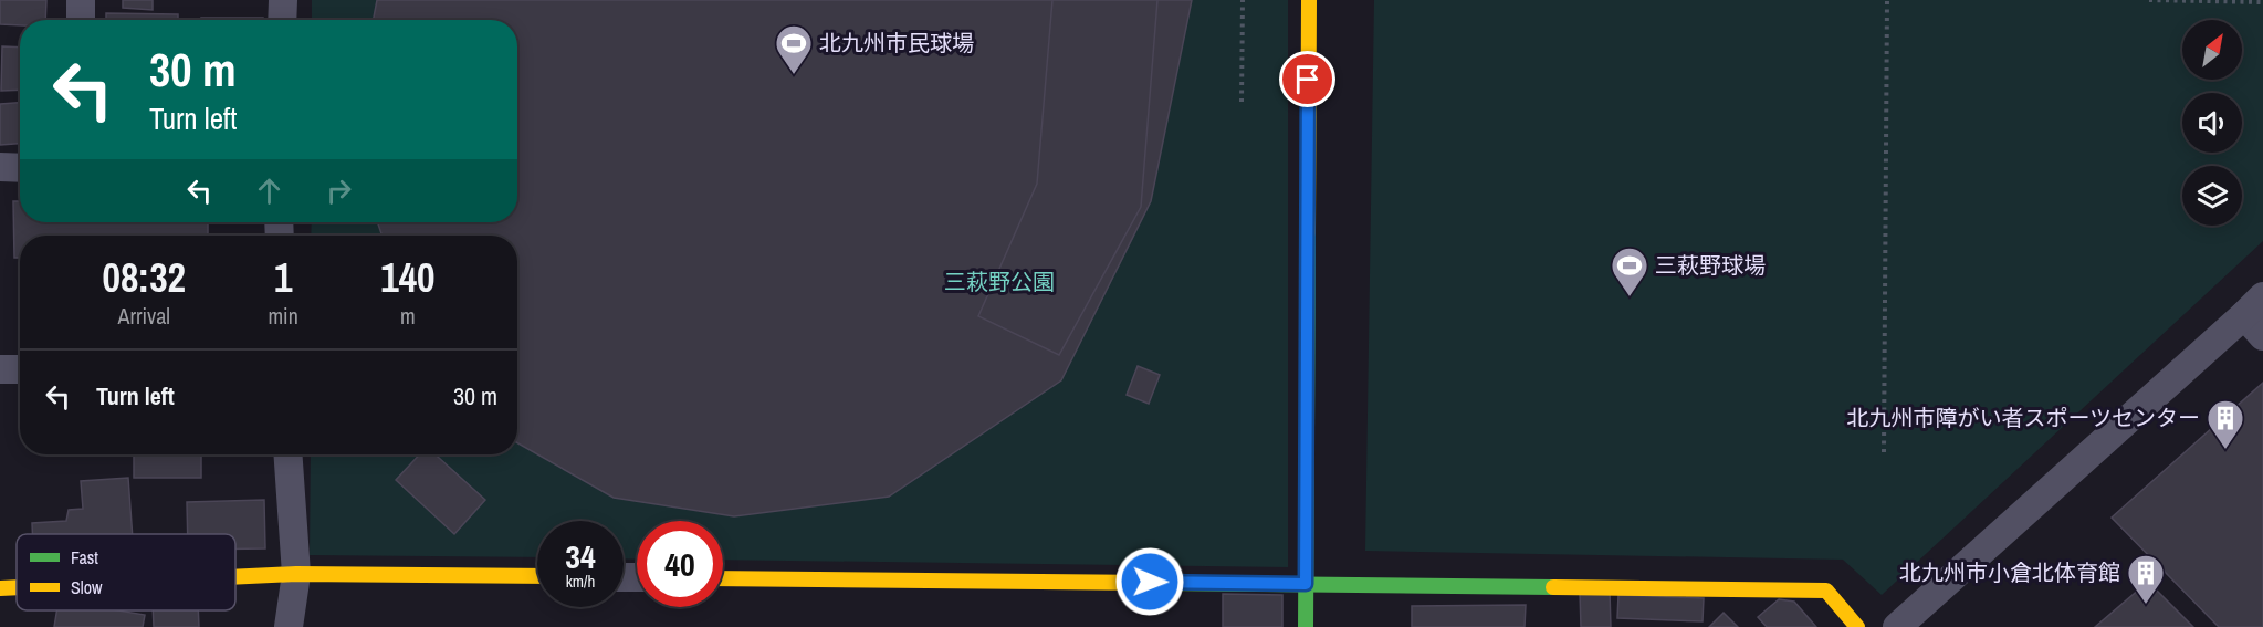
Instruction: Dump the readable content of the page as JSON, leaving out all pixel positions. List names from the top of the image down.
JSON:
{
  "parks": ["三萩野公園"],
  "places": {
    "sports": ["北九州市民球場", "三萩野球場"],
    "building": ["北九州市障がい者スポーツセンター", "北九州市小倉北体育館"]
  },
  "legend": ["Fast", "Slow"],
  "north": "top right",
  "page": {
    "turn": ["30 m", "Turn left"],
    "eta": [
      "08:32",
      "Arrival",
      "1",
      "min",
      "140",
      "m"
    ],
    "list": [
      {
        "name": "Turn left",
        "value": "30 m"
      }
    ],
    "speed": "34 km/h",
    "limit": "40"
  }
}
